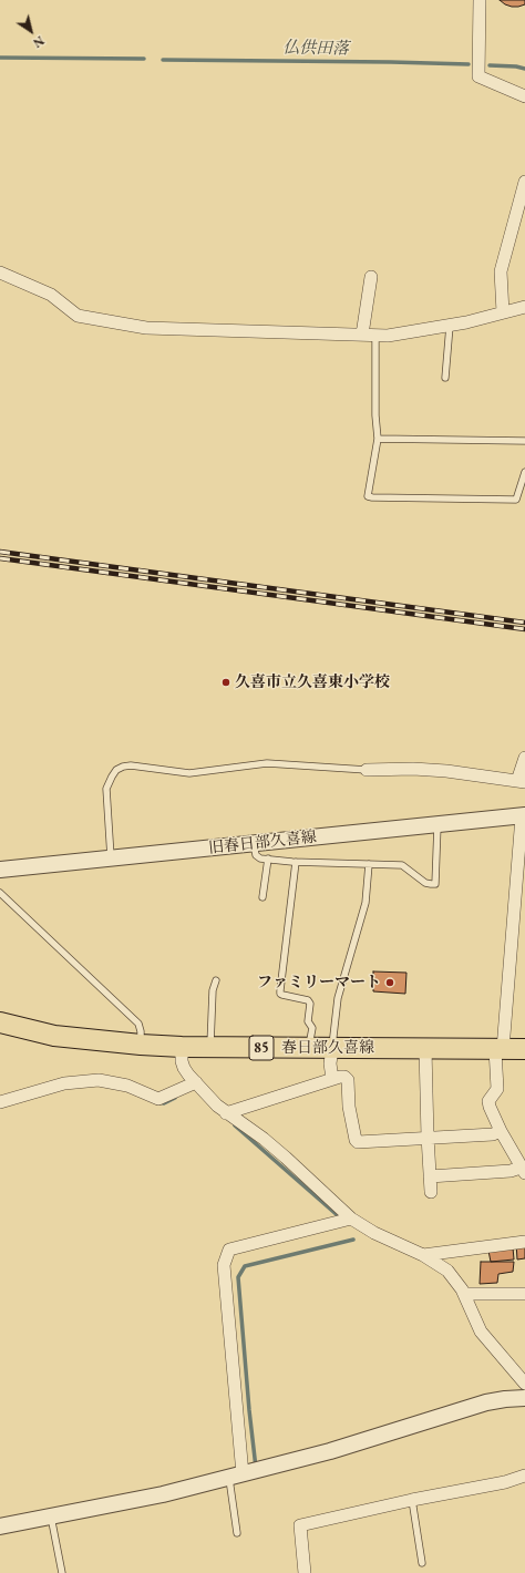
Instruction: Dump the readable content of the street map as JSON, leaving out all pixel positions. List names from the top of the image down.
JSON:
{
  "streets": {
    "main road": ["85", "春日部久喜線"],
    "street": ["旧春日部久喜線"]
  },
  "water": ["仏供田落"],
  "places": ["久喜市立久喜東小学校", "ファミリーマート"],
  "north": "bottom right"
}
